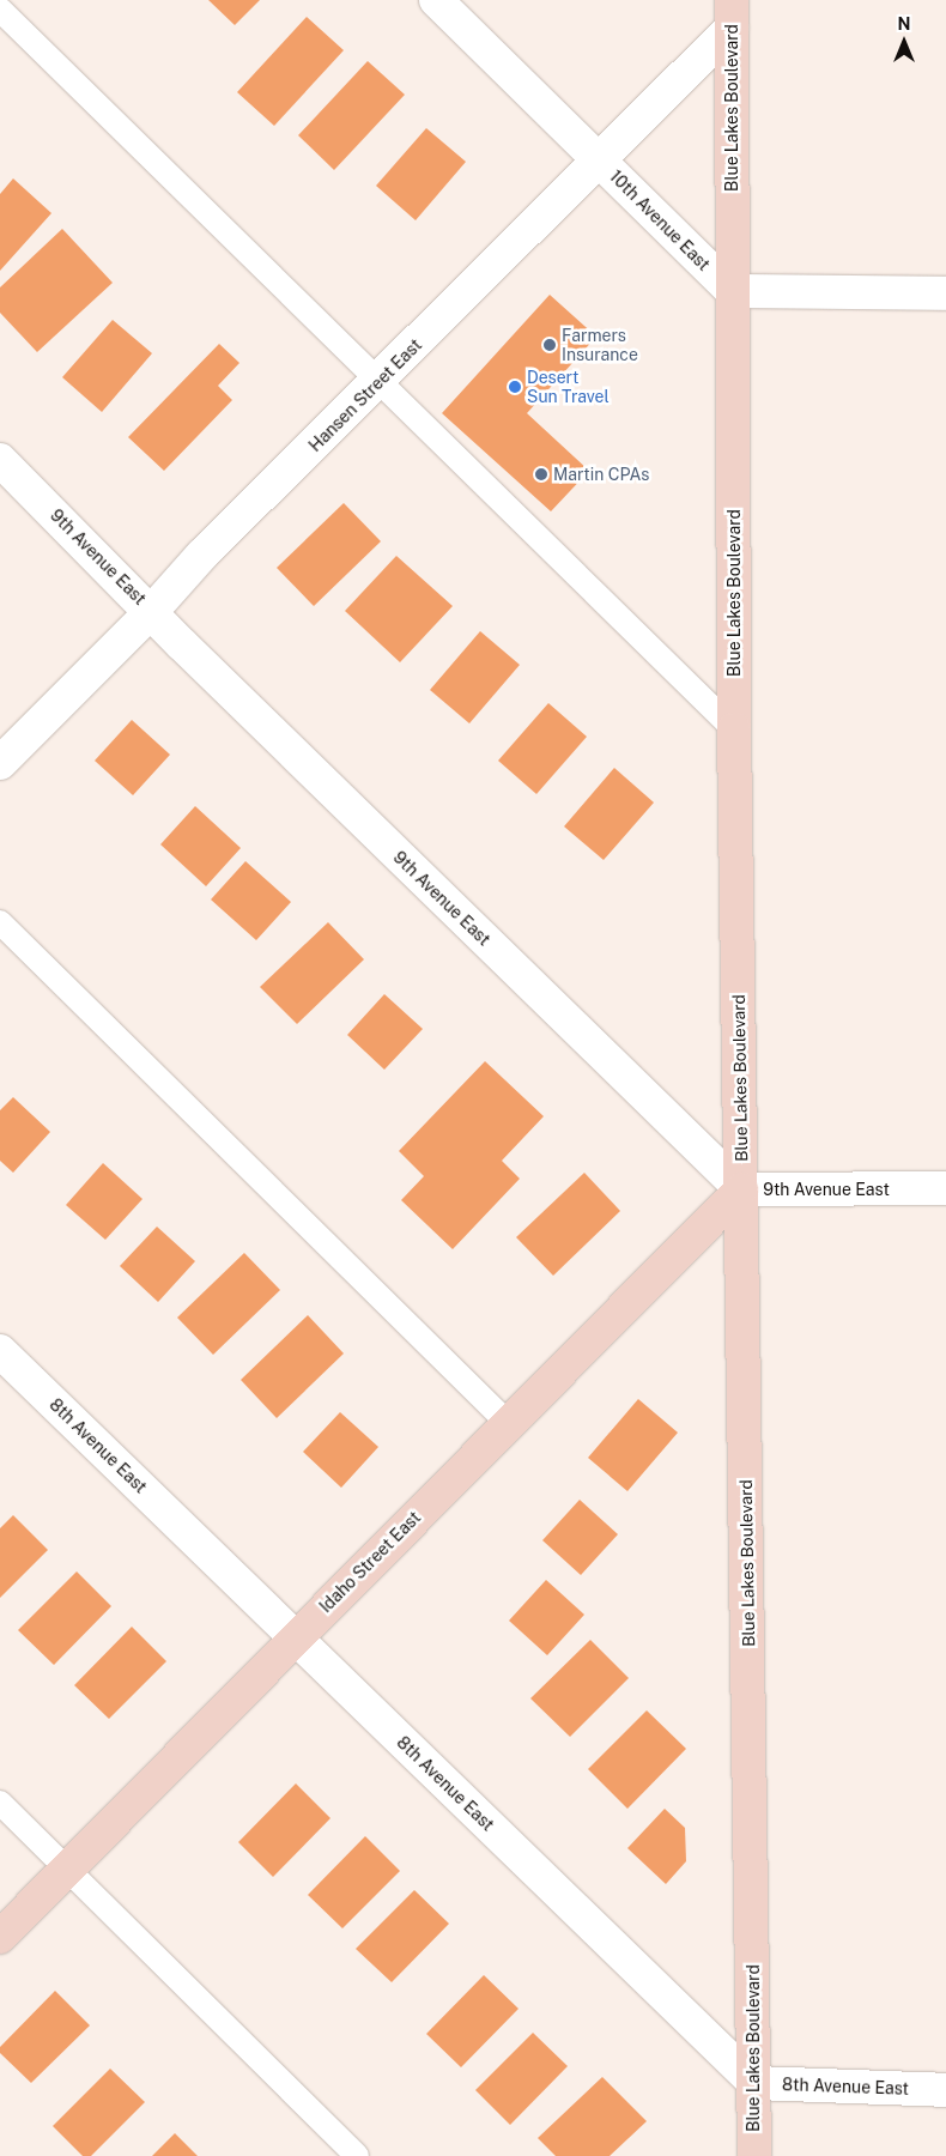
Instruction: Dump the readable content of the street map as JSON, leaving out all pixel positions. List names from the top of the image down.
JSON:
{
  "streets": {
    "main road": ["Blue Lakes Boulevard", "Idaho Street East"],
    "street": [
      "10th Avenue East",
      "Hansen Street East",
      "9th Avenue East",
      "8th Avenue East"
    ]
  },
  "crossings": [
    ["Blue Lakes Boulevard", "10th Avenue East"],
    ["Blue Lakes Boulevard", "Hansen Street East"],
    ["Blue Lakes Boulevard", "9th Avenue East"],
    ["Blue Lakes Boulevard", "8th Avenue East"],
    ["Blue Lakes Boulevard", "Idaho Street East"],
    ["10th Avenue East", "Hansen Street East"],
    ["Hansen Street East", "9th Avenue East"],
    ["9th Avenue East", "Idaho Street East"],
    ["8th Avenue East", "Idaho Street East"]
  ],
  "places": ["Farmers Insurance", "Desert Sun Travel", "Martin CPAs"],
  "north": "top"
}
